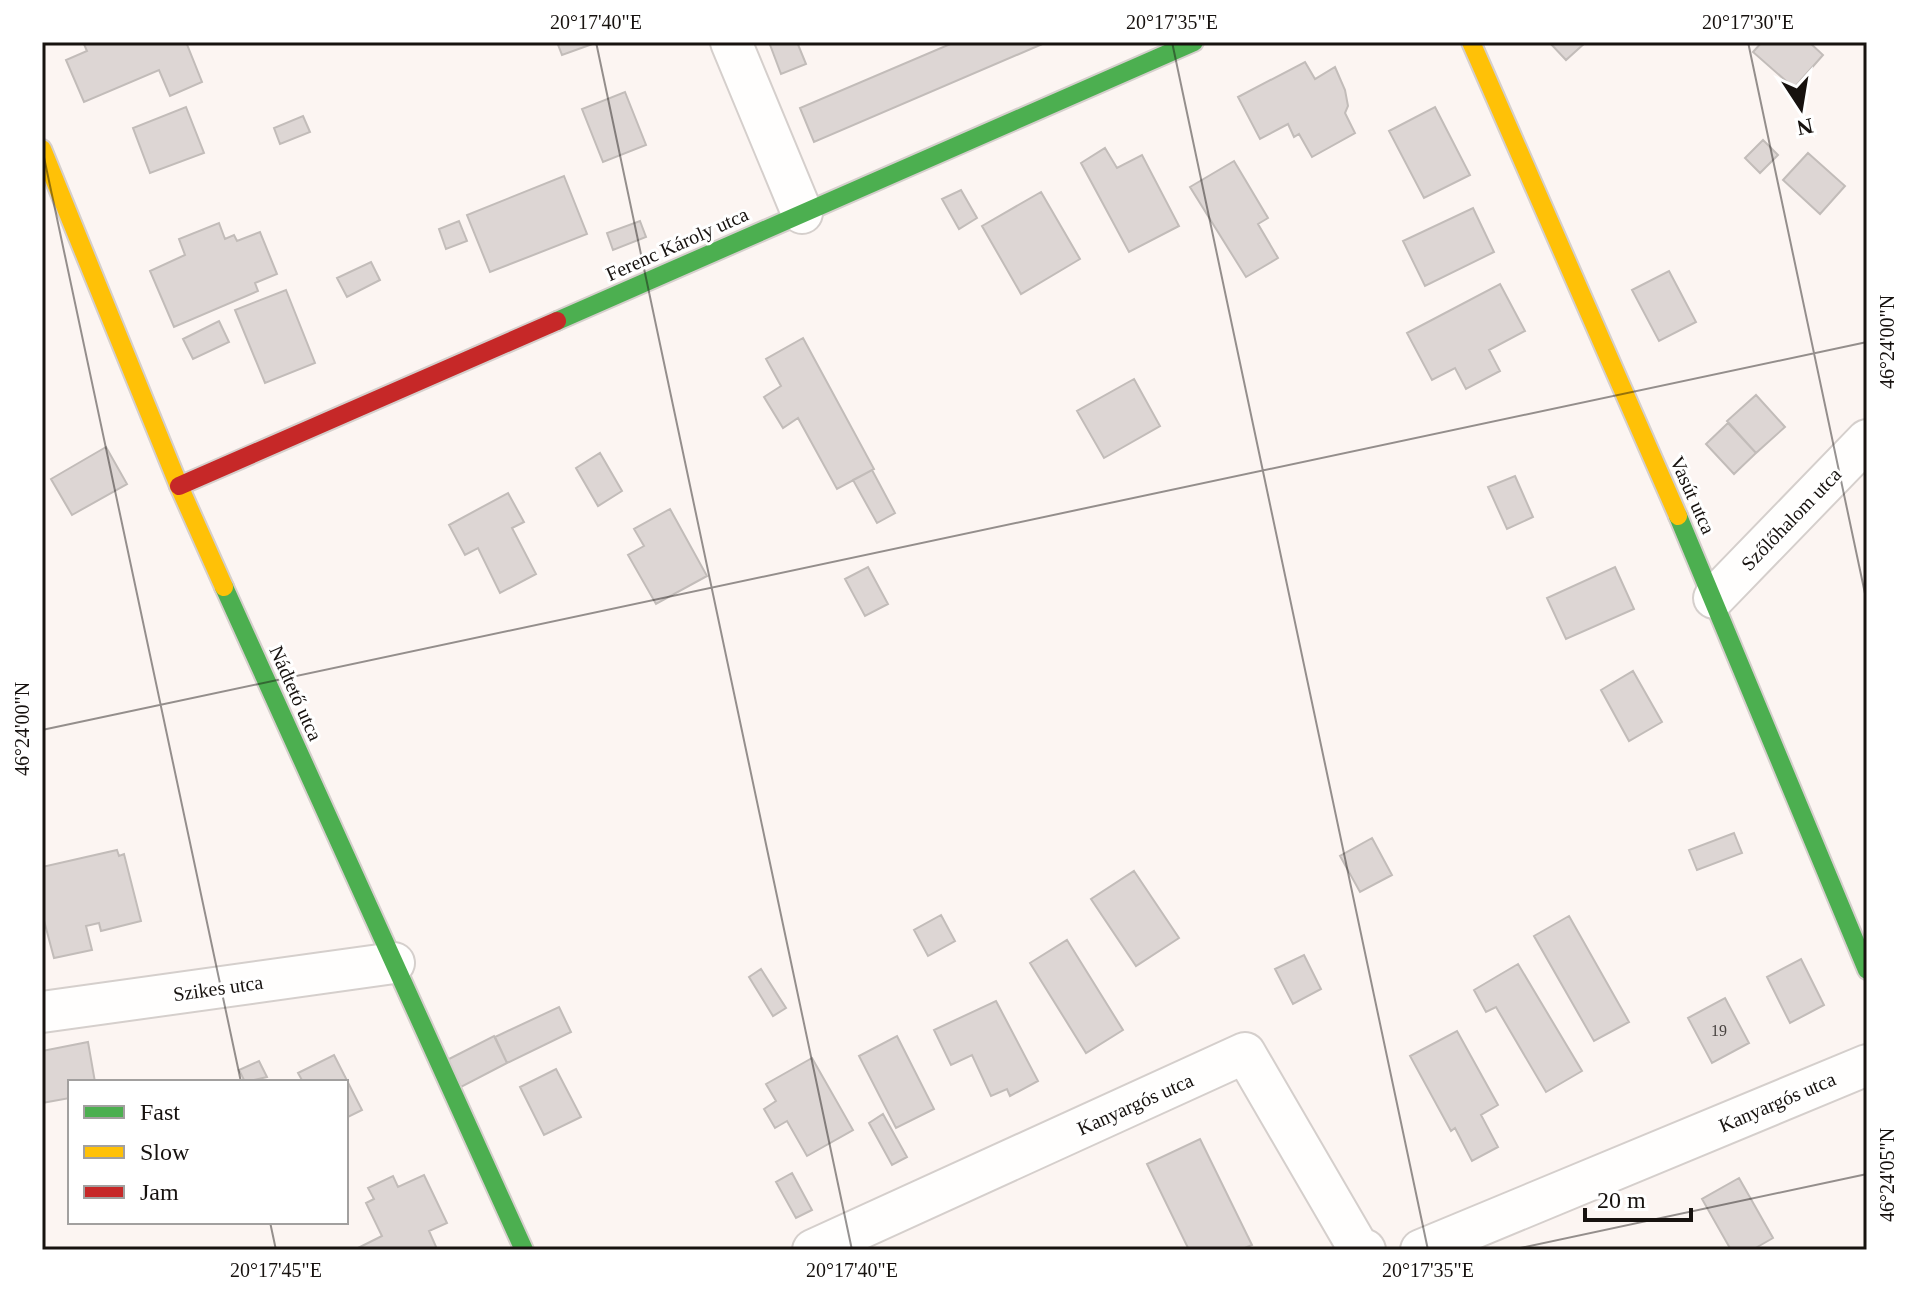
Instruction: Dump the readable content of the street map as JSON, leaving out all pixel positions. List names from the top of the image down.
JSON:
{
  "streets": {
    "street": [
      "Ferenc Károly utca",
      "Vasút utca",
      "Szőlőhalom utca",
      "Nádtető utca",
      "Szikes utca",
      "Kanyargós utca"
    ]
  },
  "crossings": [
    ["Ferenc Károly utca", "Nádtető utca"],
    ["Vasút utca", "Szőlőhalom utca"],
    ["Nádtető utca", "Szikes utca"]
  ],
  "house_numbers": ["19"],
  "legend": ["Fast", "Slow", "Jam"],
  "scale_bar": "20 m",
  "north": "bottom",
  "coordinates": [
    "20°17'40\"E",
    "20°17'35\"E",
    "20°17'30\"E",
    "46°24'00\"N",
    "46°24'05\"N",
    "20°17'45\"E"
  ]
}
